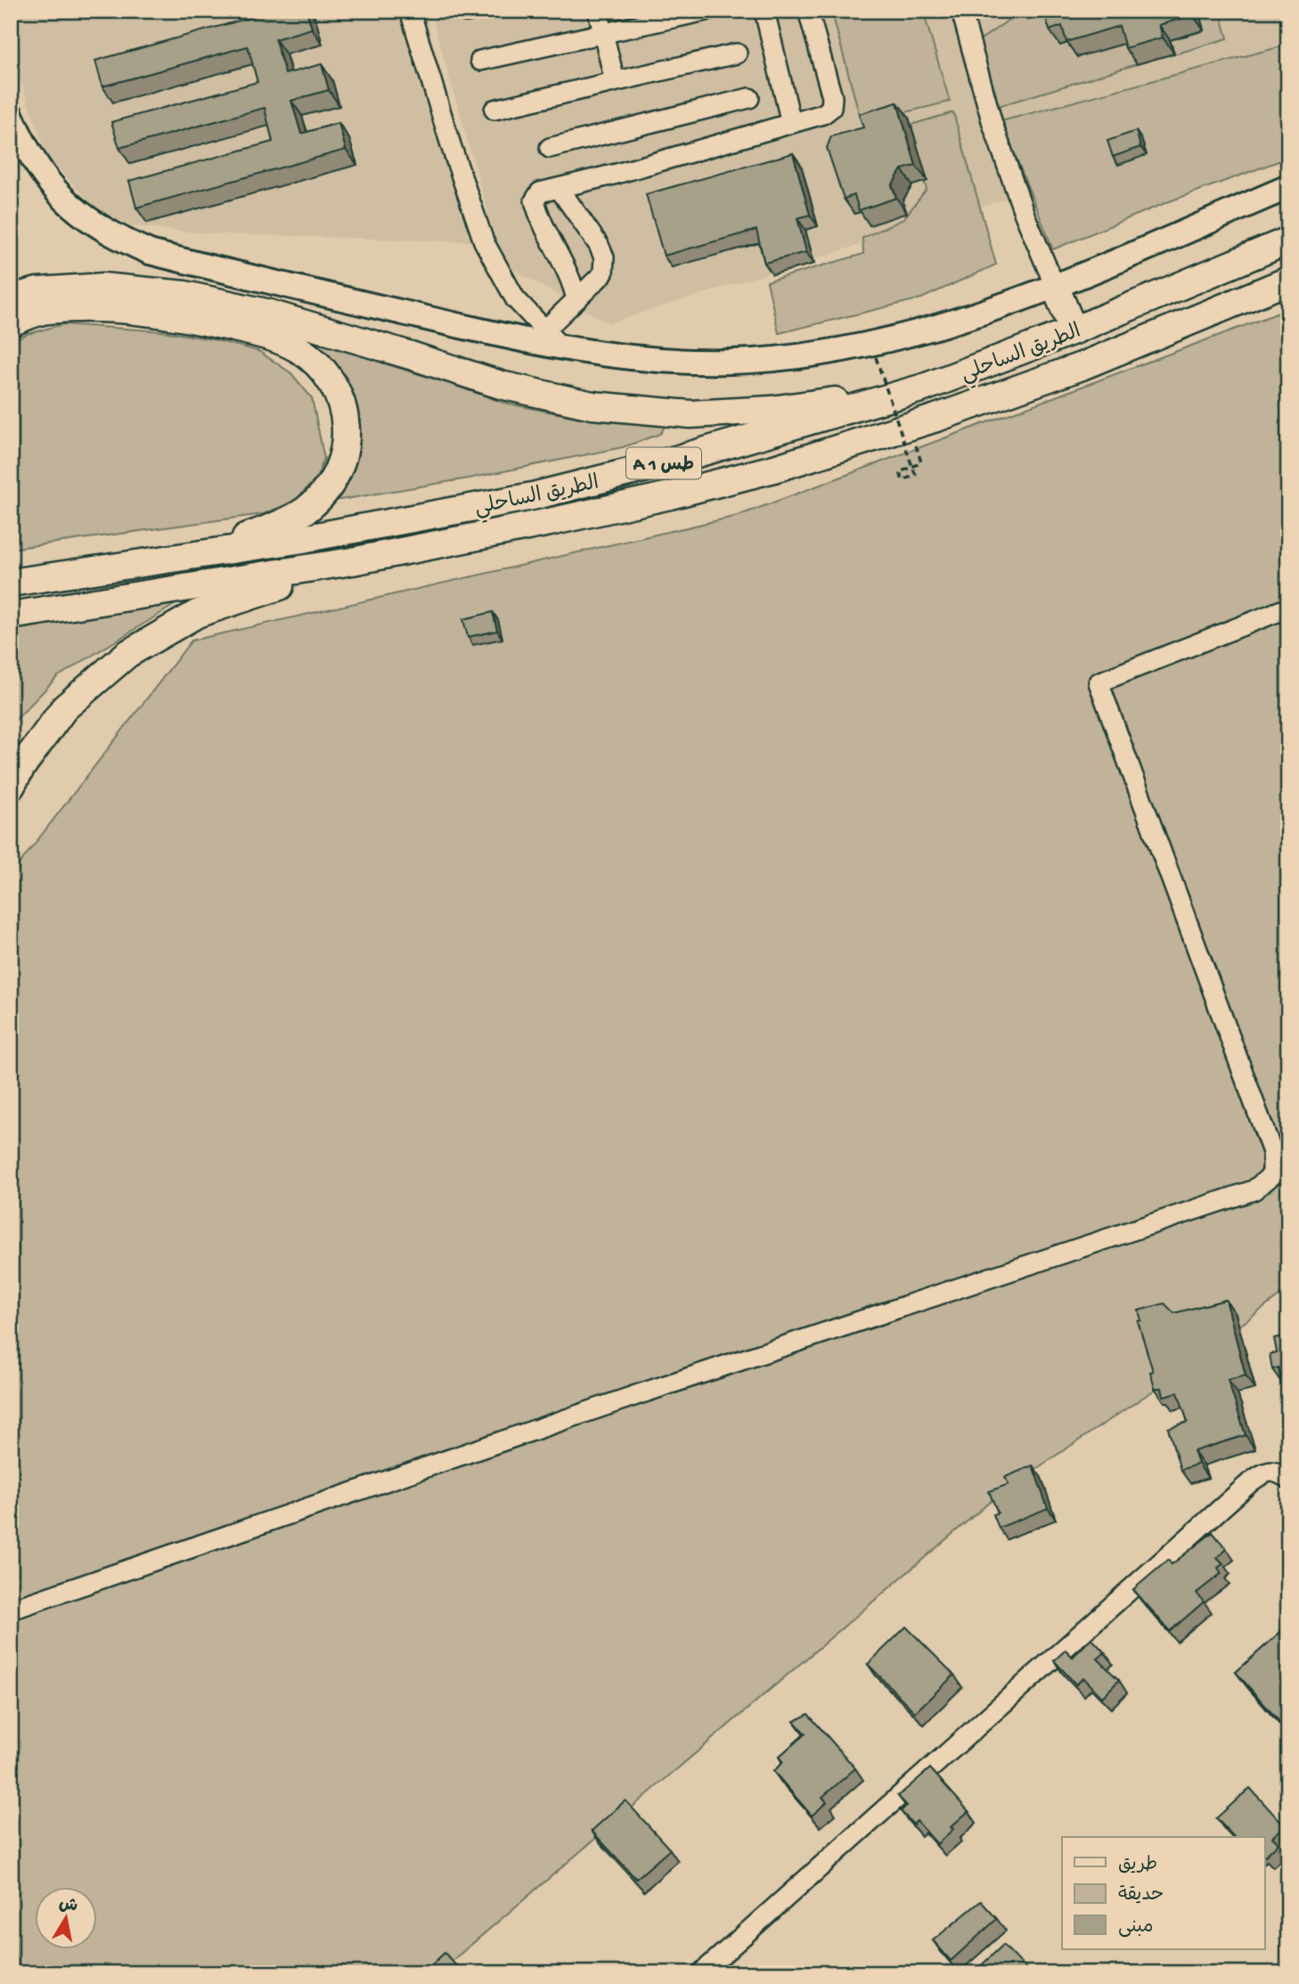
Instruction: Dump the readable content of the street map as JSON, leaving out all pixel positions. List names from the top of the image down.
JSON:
{
  "streets": {
    "highway": ["الطريق الساحلي", "A 1 طس"]
  },
  "legend": ["طريق", "حديقة", "مبنى"],
  "north": "top"
}
